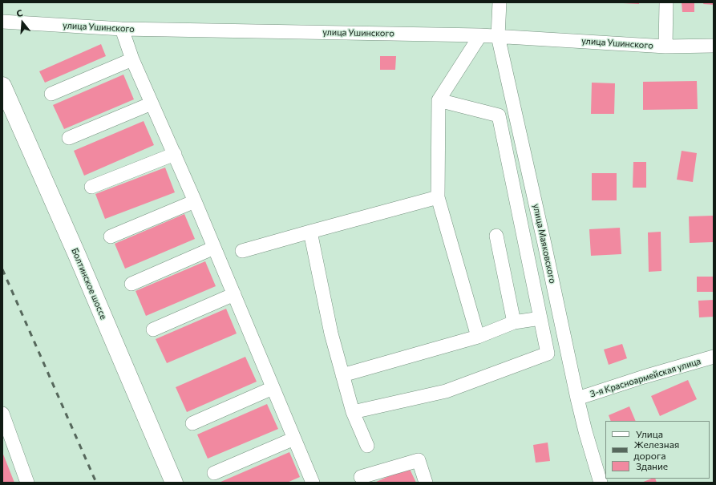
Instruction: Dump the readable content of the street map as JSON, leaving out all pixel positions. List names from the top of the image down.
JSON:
{
  "streets": {
    "main road": ["Болтинское шоссе"],
    "street": ["улица Ушинского", "улица Маяковского", "3-я Красноармейская улица"]
  },
  "crossings": [
    ["улица Ушинского", "улица Маяковского"],
    ["улица Маяковского", "3-я Красноармейская улица"]
  ],
  "legend": ["Улица", "Железная дорога", "Здание"],
  "north": "top"
}
